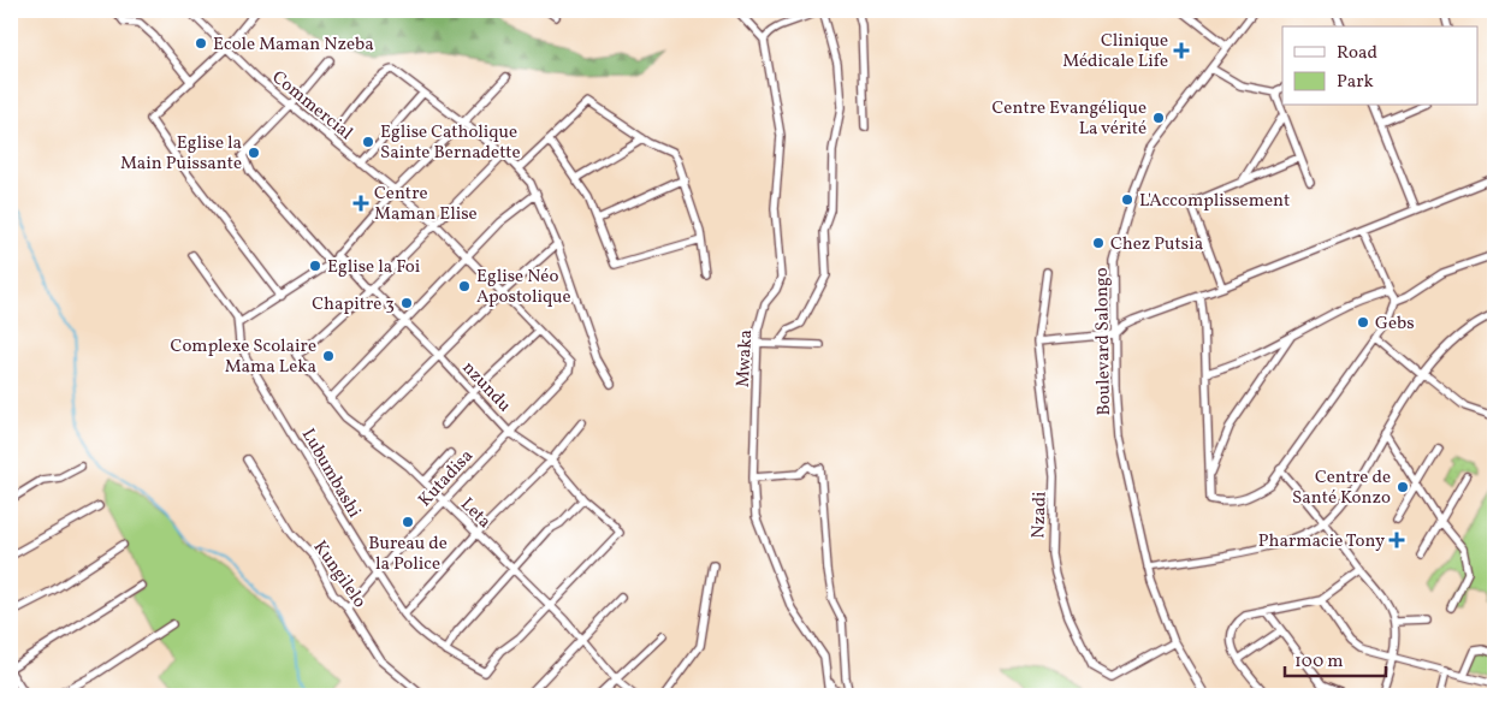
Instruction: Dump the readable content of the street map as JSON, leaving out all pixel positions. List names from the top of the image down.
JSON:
{
  "streets": {
    "street": [
      "Commercial",
      "Boulevard Salongo",
      "Mwaka",
      "nzundu",
      "Lubumbashi",
      "Kutadisa",
      "Leta",
      "Nzadi",
      "Kungilelo"
    ]
  },
  "crossings": [
    ["Commercial", "Kutadisa"],
    ["Boulevard Salongo", "Nzadi"],
    ["nzundu", "Lubumbashi"],
    ["nzundu", "Kutadisa"],
    ["nzundu", "Leta"],
    ["Lubumbashi", "Kutadisa"],
    ["Lubumbashi", "Leta"],
    ["Kutadisa", "Leta"],
    ["Kutadisa", "Kungilelo"]
  ],
  "places": {
    "other": [
      "Ecole Maman Nzeba",
      "Centre Evangélique La vérité",
      "Eglise Catholique Sainte Bernadette",
      "Eglise la Main Puissante",
      "L'Accomplissement",
      "Chez Putsia",
      "Eglise la Foi",
      "Eglise Néo Apostolique",
      "Chapitre 3",
      "Gebs",
      "Complexe Scolaire Mama Leka",
      "Centre de Santé Konzo",
      "Bureau de la Police"
    ],
    "health": ["Clinique Médicale Life", "Centre Maman Elise", "Pharmacie Tony"]
  },
  "legend": ["Road", "Park"],
  "scale_bar": "100 m"
}
